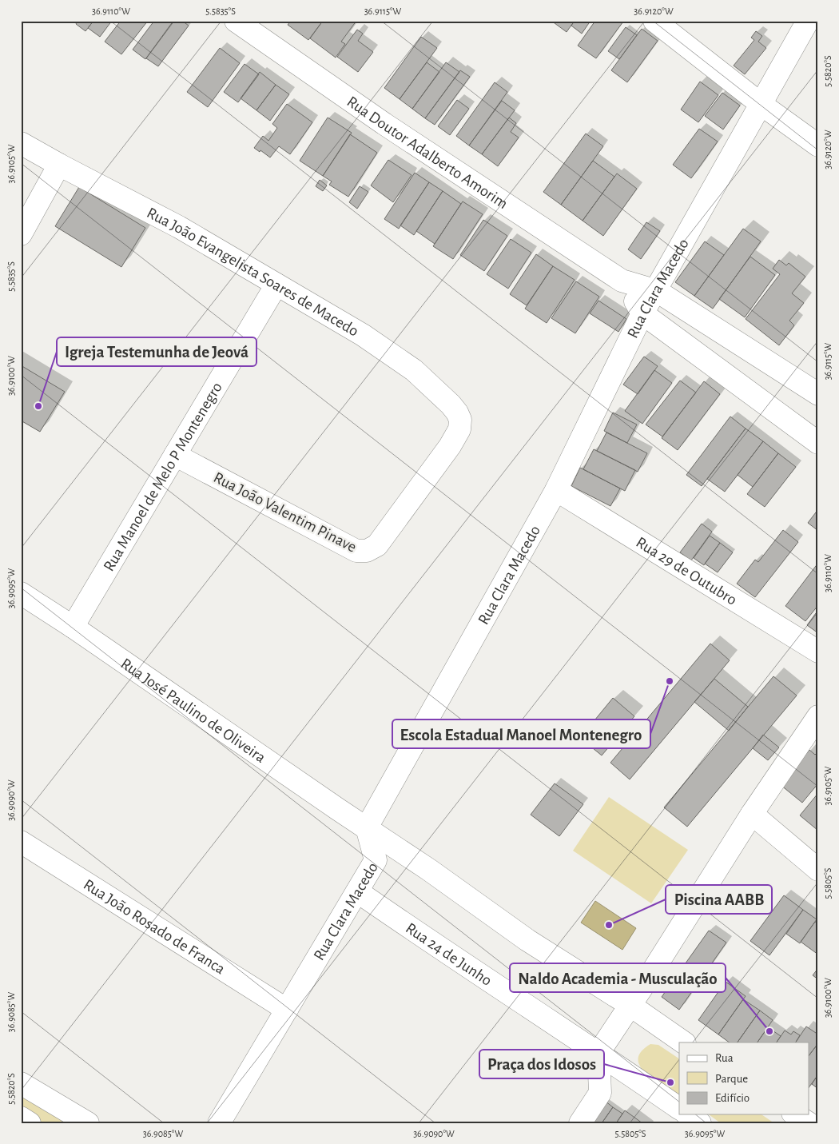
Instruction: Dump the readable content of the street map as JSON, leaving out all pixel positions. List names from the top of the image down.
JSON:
{
  "streets": {
    "street": [
      "Rua Doutor Adalberto Amorim",
      "Rua João Evangelista Soares de Macedo",
      "Rua Clara Macedo",
      "Rua Manoel de Melo P Montenegro",
      "Rua João Valentim Pinave",
      "Rua 29 de Outubro",
      "Rua José Paulino de Oliveira",
      "Rua João Rosado de Franca",
      "Rua 24 de Junho"
    ]
  },
  "crossings": [
    ["Rua Doutor Adalberto Amorim", "Rua Clara Macedo"],
    ["Rua João Evangelista Soares de Macedo", "Rua Manoel de Melo P Montenegro"],
    ["Rua João Evangelista Soares de Macedo", "Rua João Valentim Pinave"],
    ["Rua Clara Macedo", "Rua 29 de Outubro"],
    ["Rua Clara Macedo", "Rua José Paulino de Oliveira"],
    ["Rua Clara Macedo", "Rua João Rosado de Franca"],
    ["Rua Clara Macedo", "Rua 24 de Junho"],
    ["Rua Manoel de Melo P Montenegro", "Rua João Valentim Pinave"],
    ["Rua Manoel de Melo P Montenegro", "Rua José Paulino de Oliveira"]
  ],
  "places": [
    "Igreja Testemunha de Jeová",
    "Escola Estadual Manoel Montenegro",
    "Piscina AABB",
    "Naldo Academia - Musculação",
    "Praça dos Idosos"
  ],
  "legend": ["Rua", "Parque", "Edifício"],
  "coordinates": [
    "36.9110°W",
    "5.5835°S",
    "36.9115°W",
    "36.9120°W",
    "5.5820°S",
    "36.9105°W",
    "36.9100°W",
    "36.9095°W",
    "36.9090°W",
    "5.5805°S",
    "36.9085°W"
  ]
}
